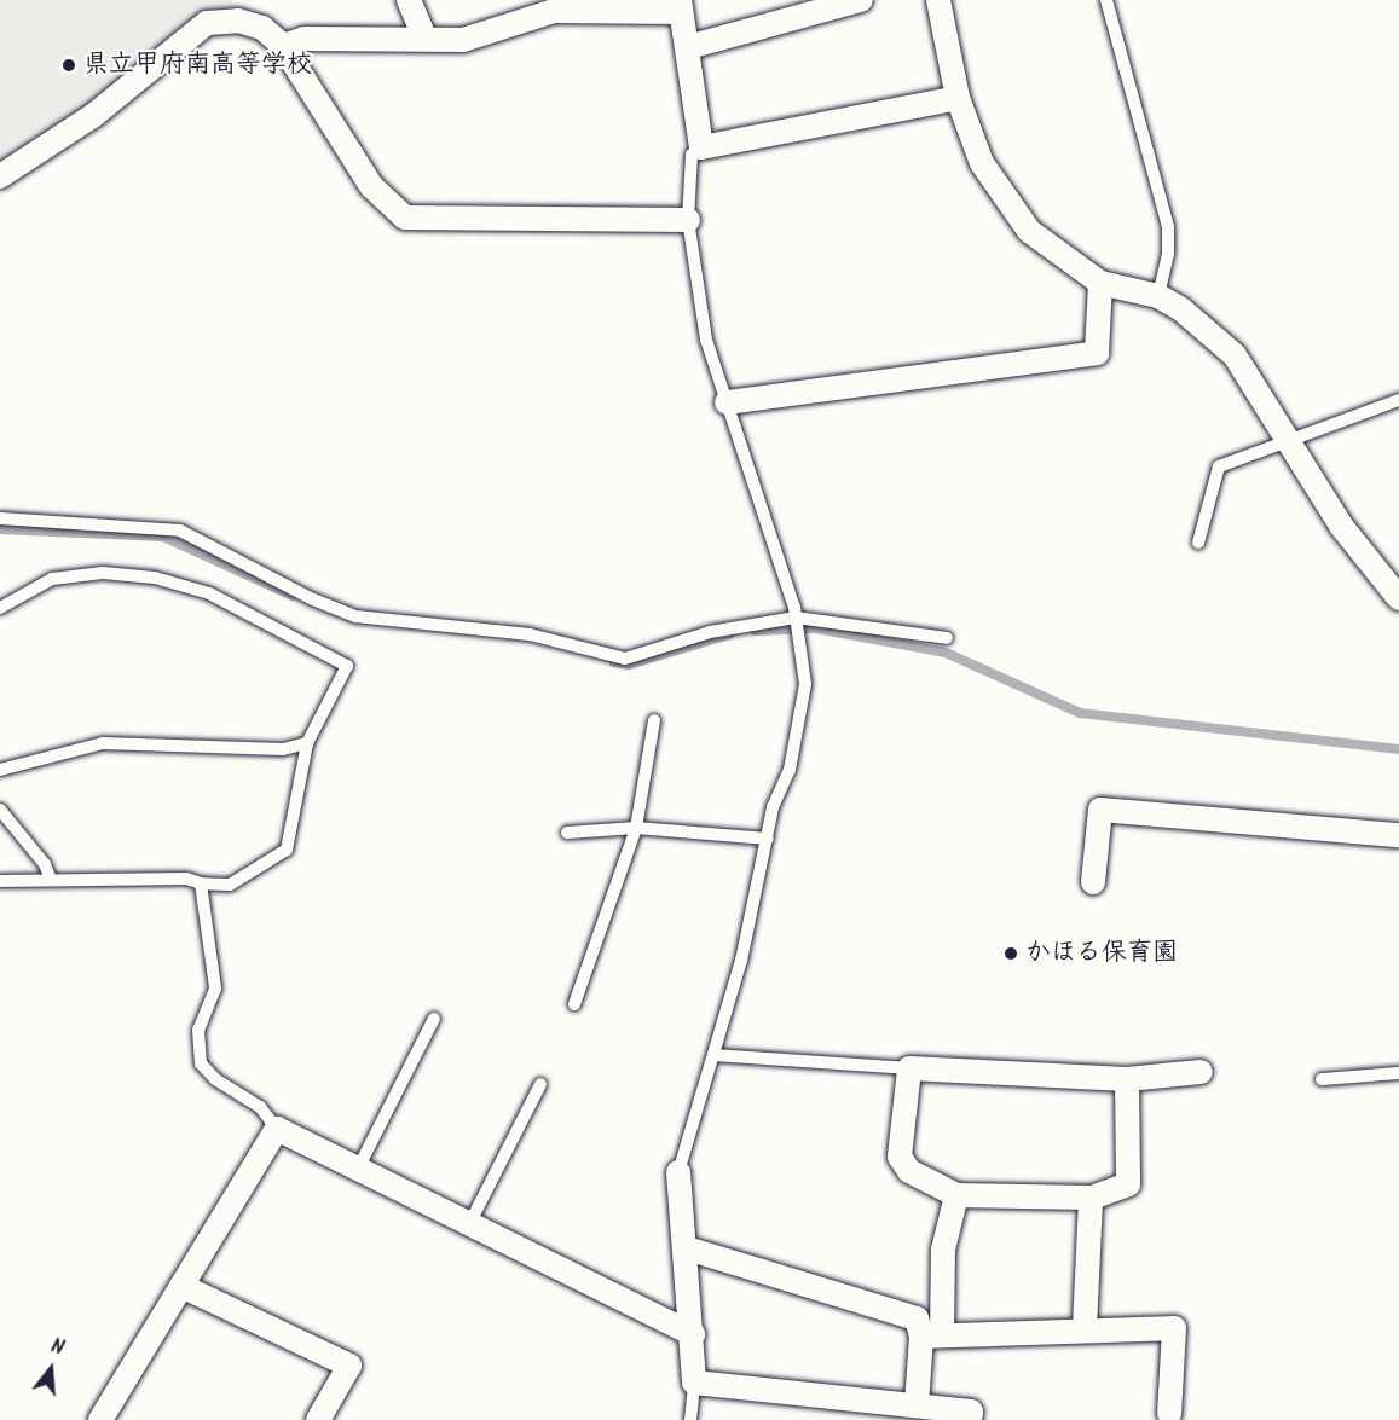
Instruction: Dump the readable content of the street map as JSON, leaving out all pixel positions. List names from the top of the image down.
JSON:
{
  "places": ["県立甲府南高等学校", "かほる保育園"],
  "north": "top"
}
